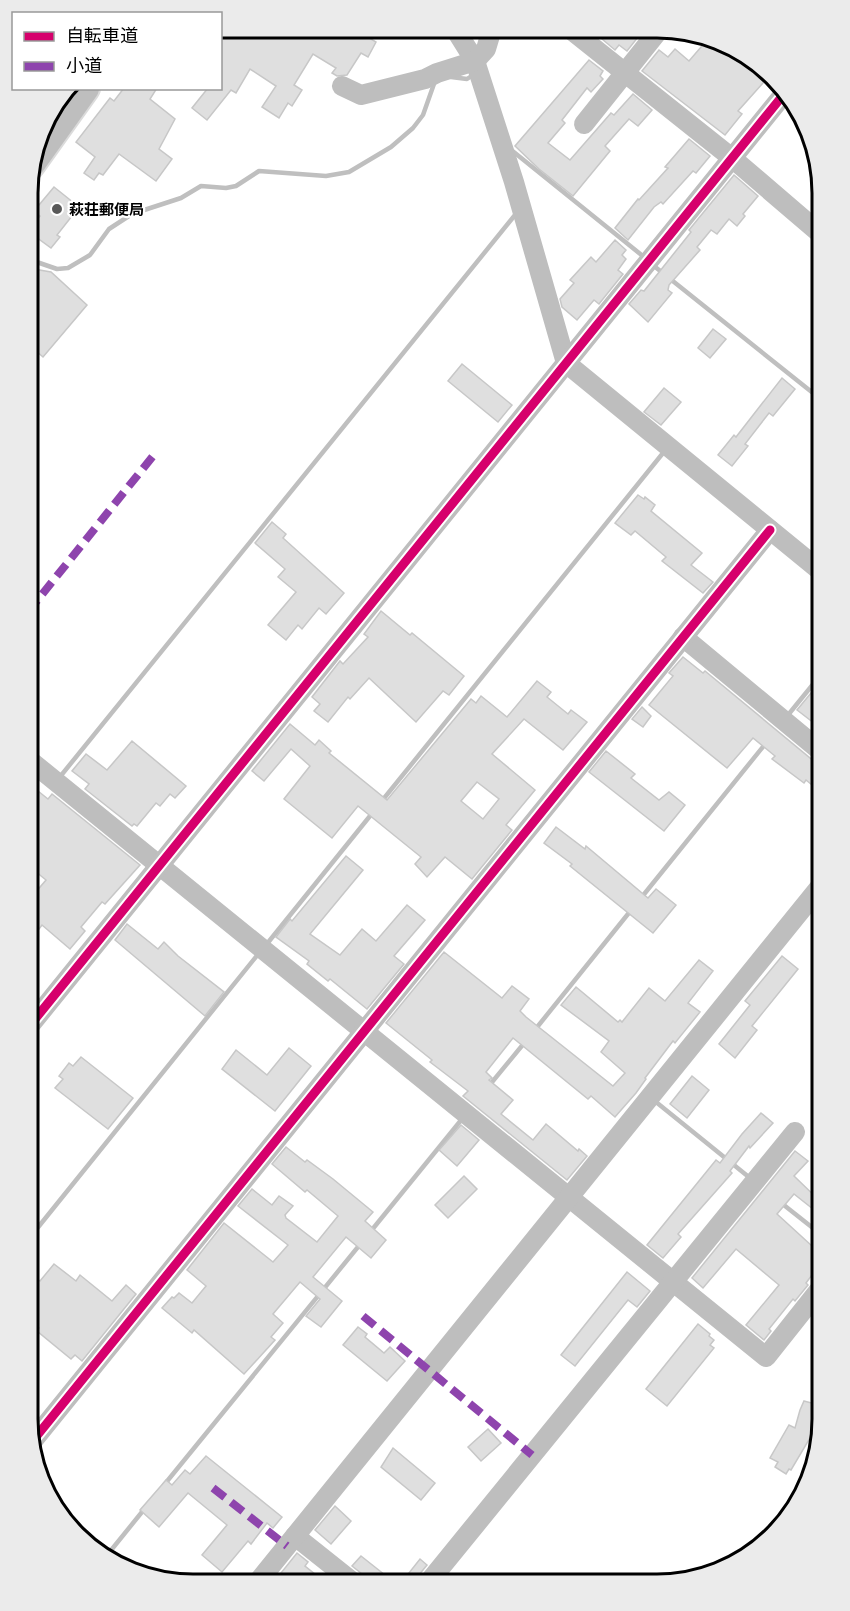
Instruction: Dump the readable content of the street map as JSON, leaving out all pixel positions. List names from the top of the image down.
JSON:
{
  "places": ["萩荘郵便局"],
  "legend": ["自転車道", "小道"]
}
